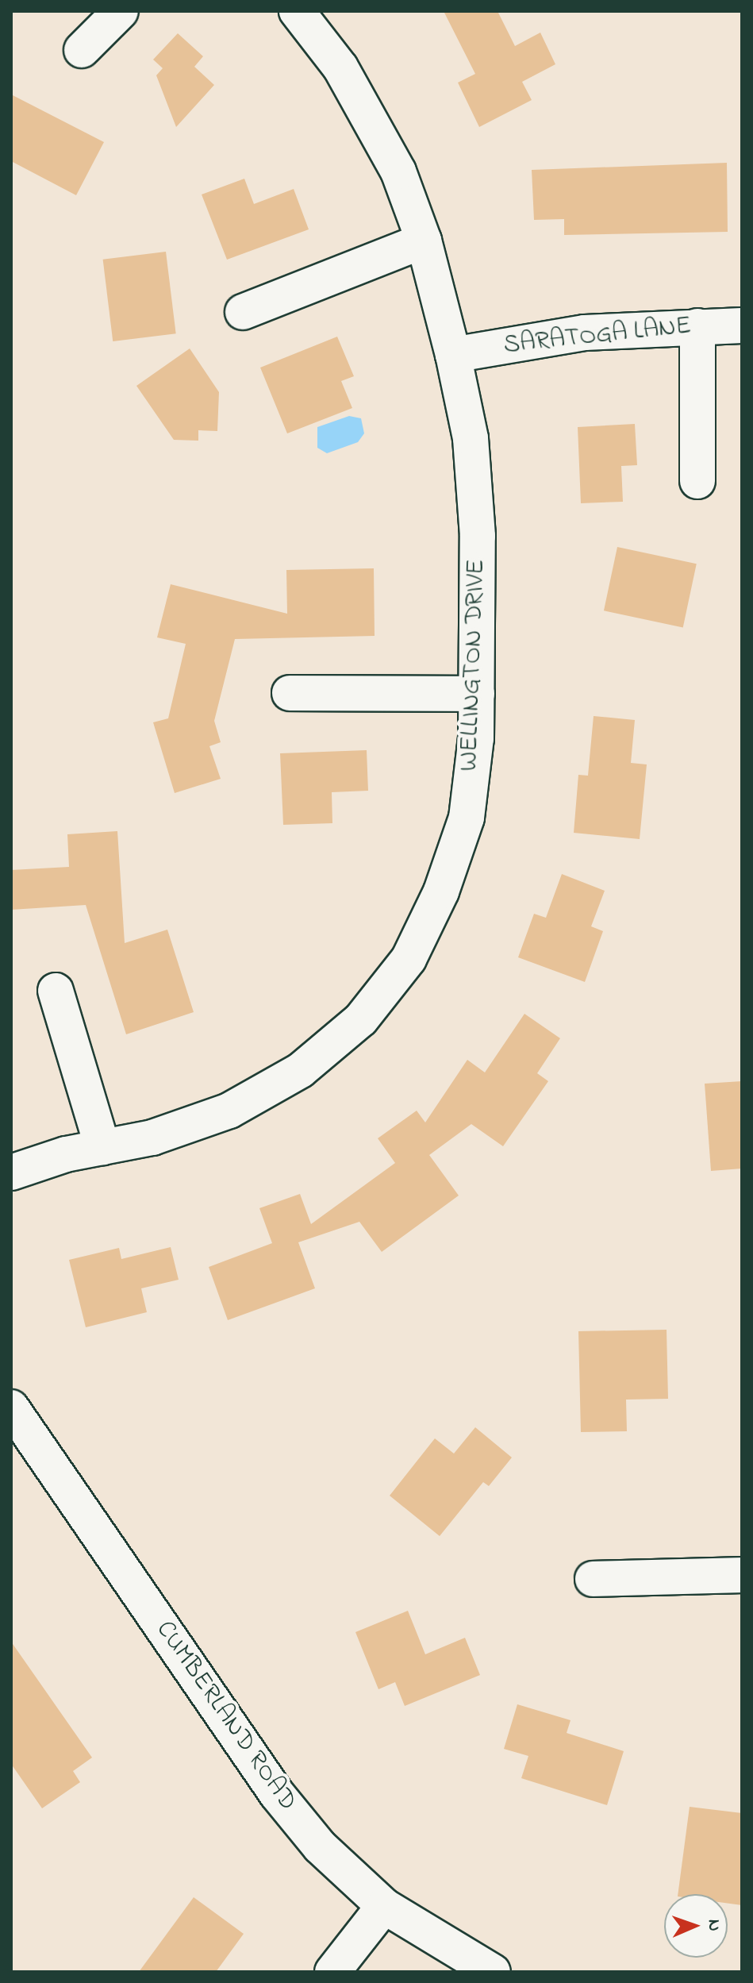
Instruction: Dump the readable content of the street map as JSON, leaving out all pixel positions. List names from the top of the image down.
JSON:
{
  "streets": {
    "street": ["SARATOGA LANE", "WELLINGTON DRIVE", "CUMBERLAND ROAD"]
  },
  "crossings": [
    ["SARATOGA LANE", "WELLINGTON DRIVE"]
  ],
  "north": "right"
}
